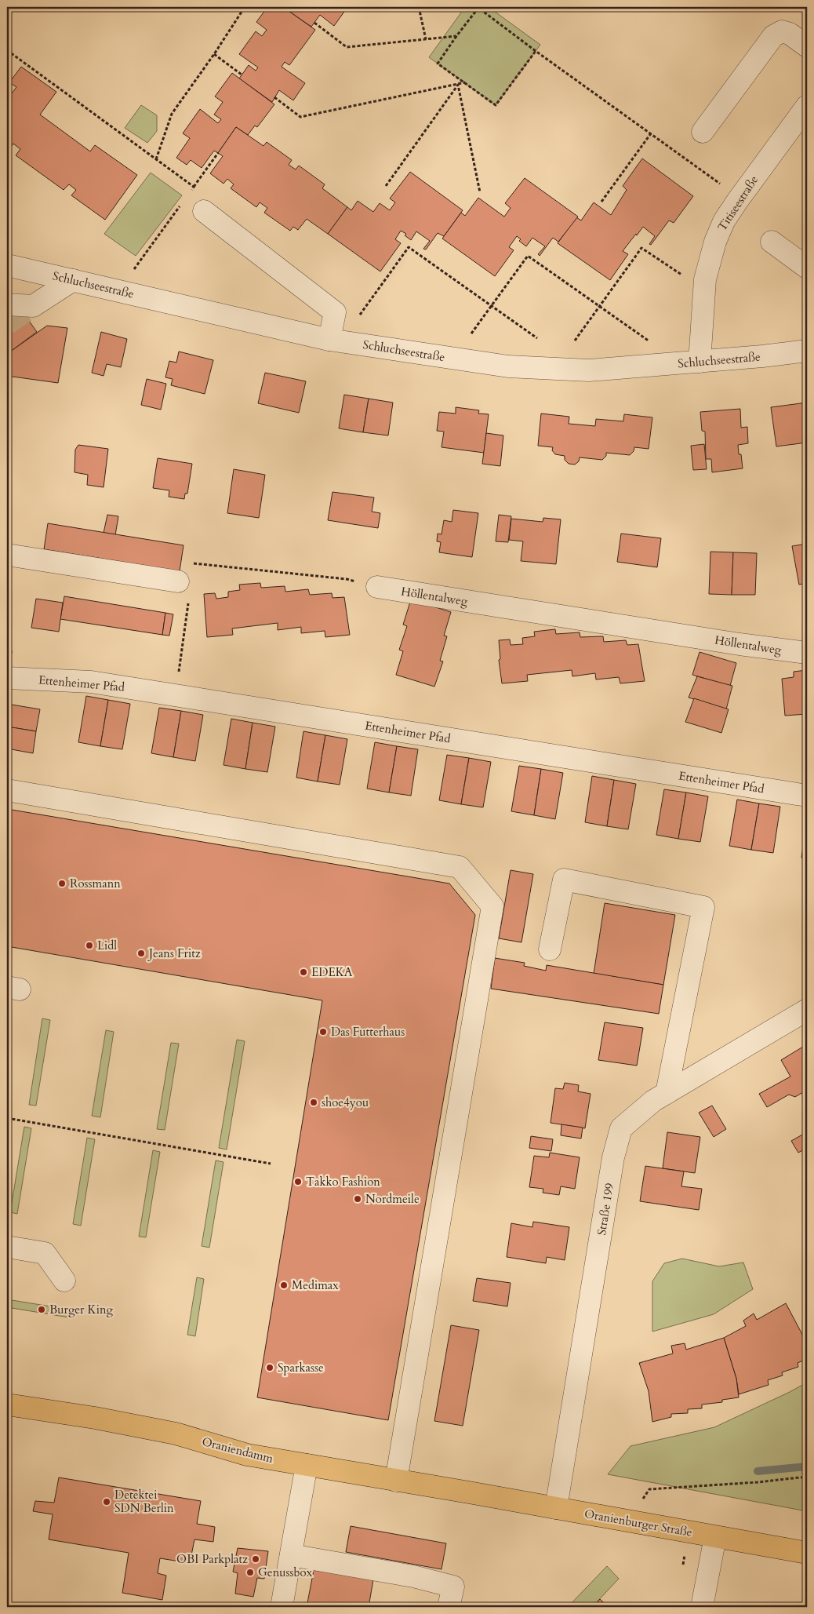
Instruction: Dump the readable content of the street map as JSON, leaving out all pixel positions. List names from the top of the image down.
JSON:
{
  "streets": {
    "main road": ["Oraniendamm", "Oranienburger Straße"],
    "street": [
      "Titiseestraße",
      "Schluchseestraße",
      "Höllentalweg",
      "Ettenheimer Pfad",
      "Straße 199"
    ]
  },
  "crossings": [
    ["Titiseestraße", "Schluchseestraße"],
    ["Straße 199", "Oranienburger Straße"],
    ["Oraniendamm", "Oranienburger Straße"]
  ],
  "places": [
    "Rossmann",
    "Lidl",
    "Jeans Fritz",
    "EDEKA",
    "Das Futterhaus",
    "shoe4you",
    "Takko Fashion",
    "Nordmeile",
    "Medimax",
    "Burger King",
    "Sparkasse",
    "Detektei SDN Berlin",
    "OBI Parkplatz",
    "Genussbox"
  ]
}
